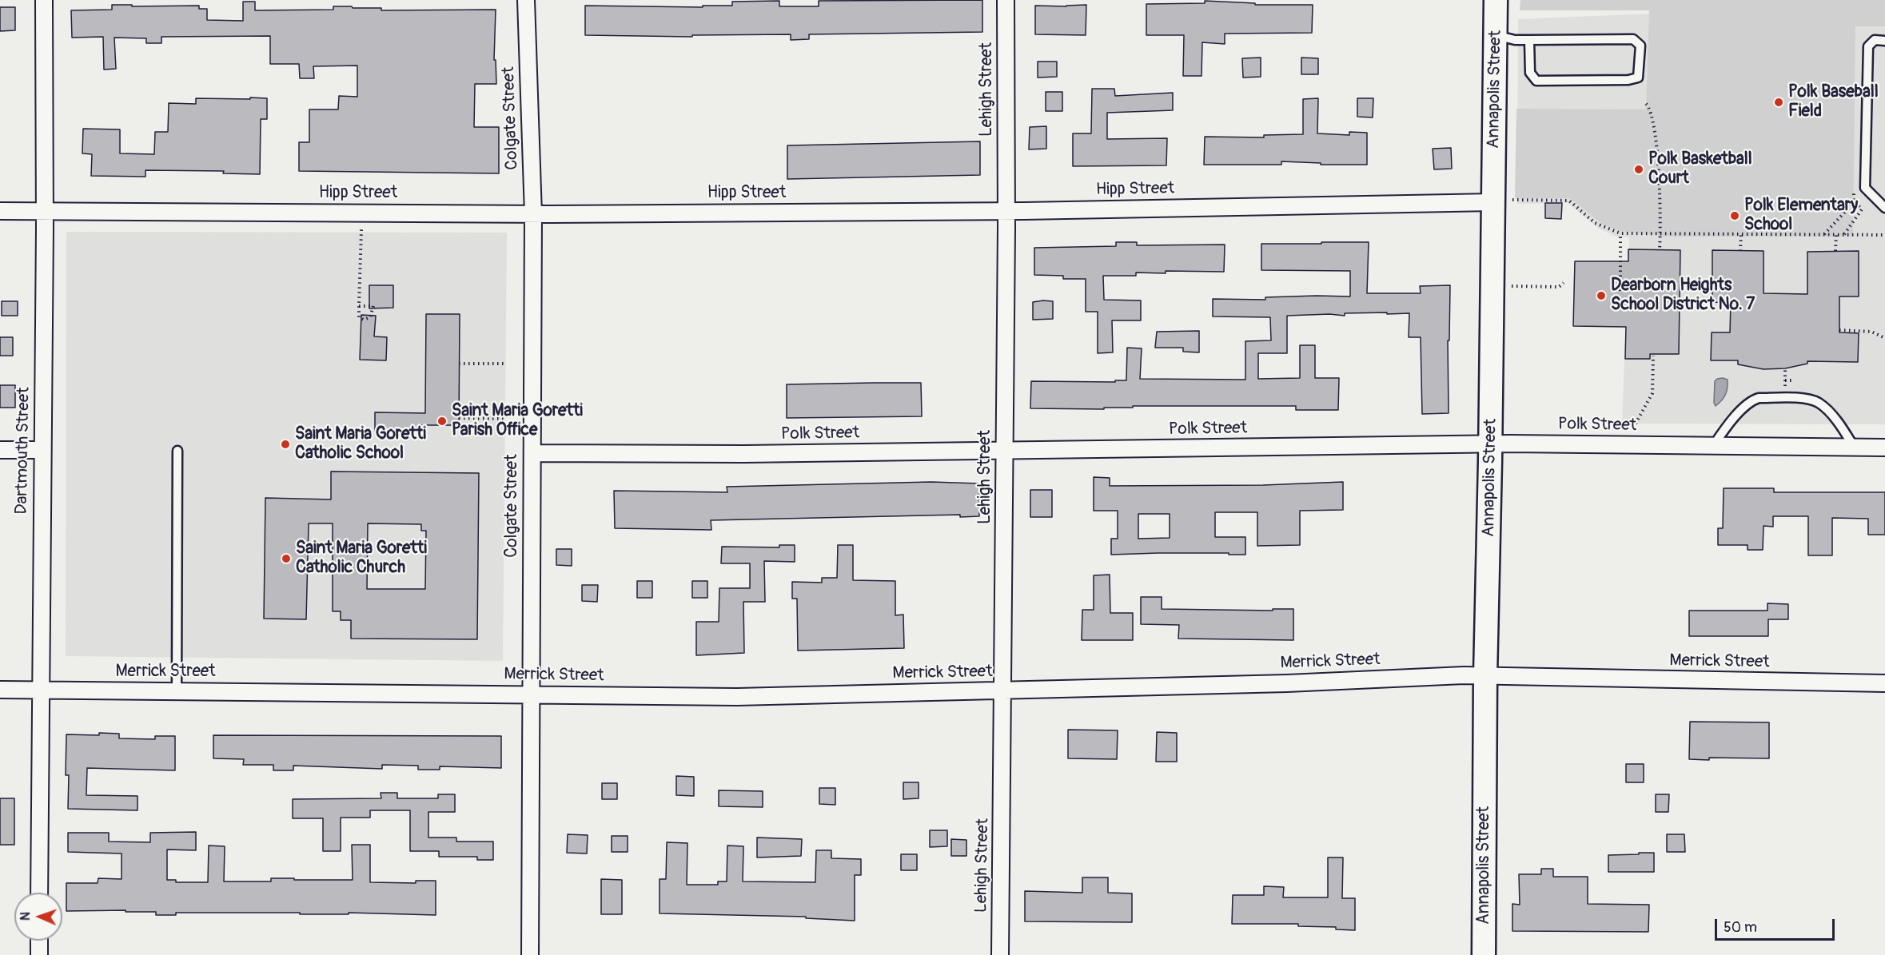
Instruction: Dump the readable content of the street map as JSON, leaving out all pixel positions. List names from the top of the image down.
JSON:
{
  "streets": {
    "street": [
      "Lehigh Street",
      "Annapolis Street",
      "Colgate Street",
      "Hipp Street",
      "Polk Street",
      "Dartmouth Street",
      "Merrick Street"
    ]
  },
  "crossings": [
    ["Lehigh Street", "Hipp Street"],
    ["Lehigh Street", "Polk Street"],
    ["Lehigh Street", "Merrick Street"],
    ["Annapolis Street", "Hipp Street"],
    ["Annapolis Street", "Polk Street"],
    ["Annapolis Street", "Merrick Street"],
    ["Colgate Street", "Hipp Street"],
    ["Colgate Street", "Polk Street"],
    ["Colgate Street", "Merrick Street"],
    ["Hipp Street", "Dartmouth Street"],
    ["Dartmouth Street", "Merrick Street"]
  ],
  "places": [
    "Polk Baseball Field",
    "Polk Basketball Court",
    "Polk Elementary School",
    "Dearborn Heights School District No. 7",
    "Saint Maria Goretti Parish Office",
    "Saint Maria Goretti Catholic School",
    "Saint Maria Goretti Catholic Church"
  ],
  "scale_bar": "50 m",
  "north": "left"
}
